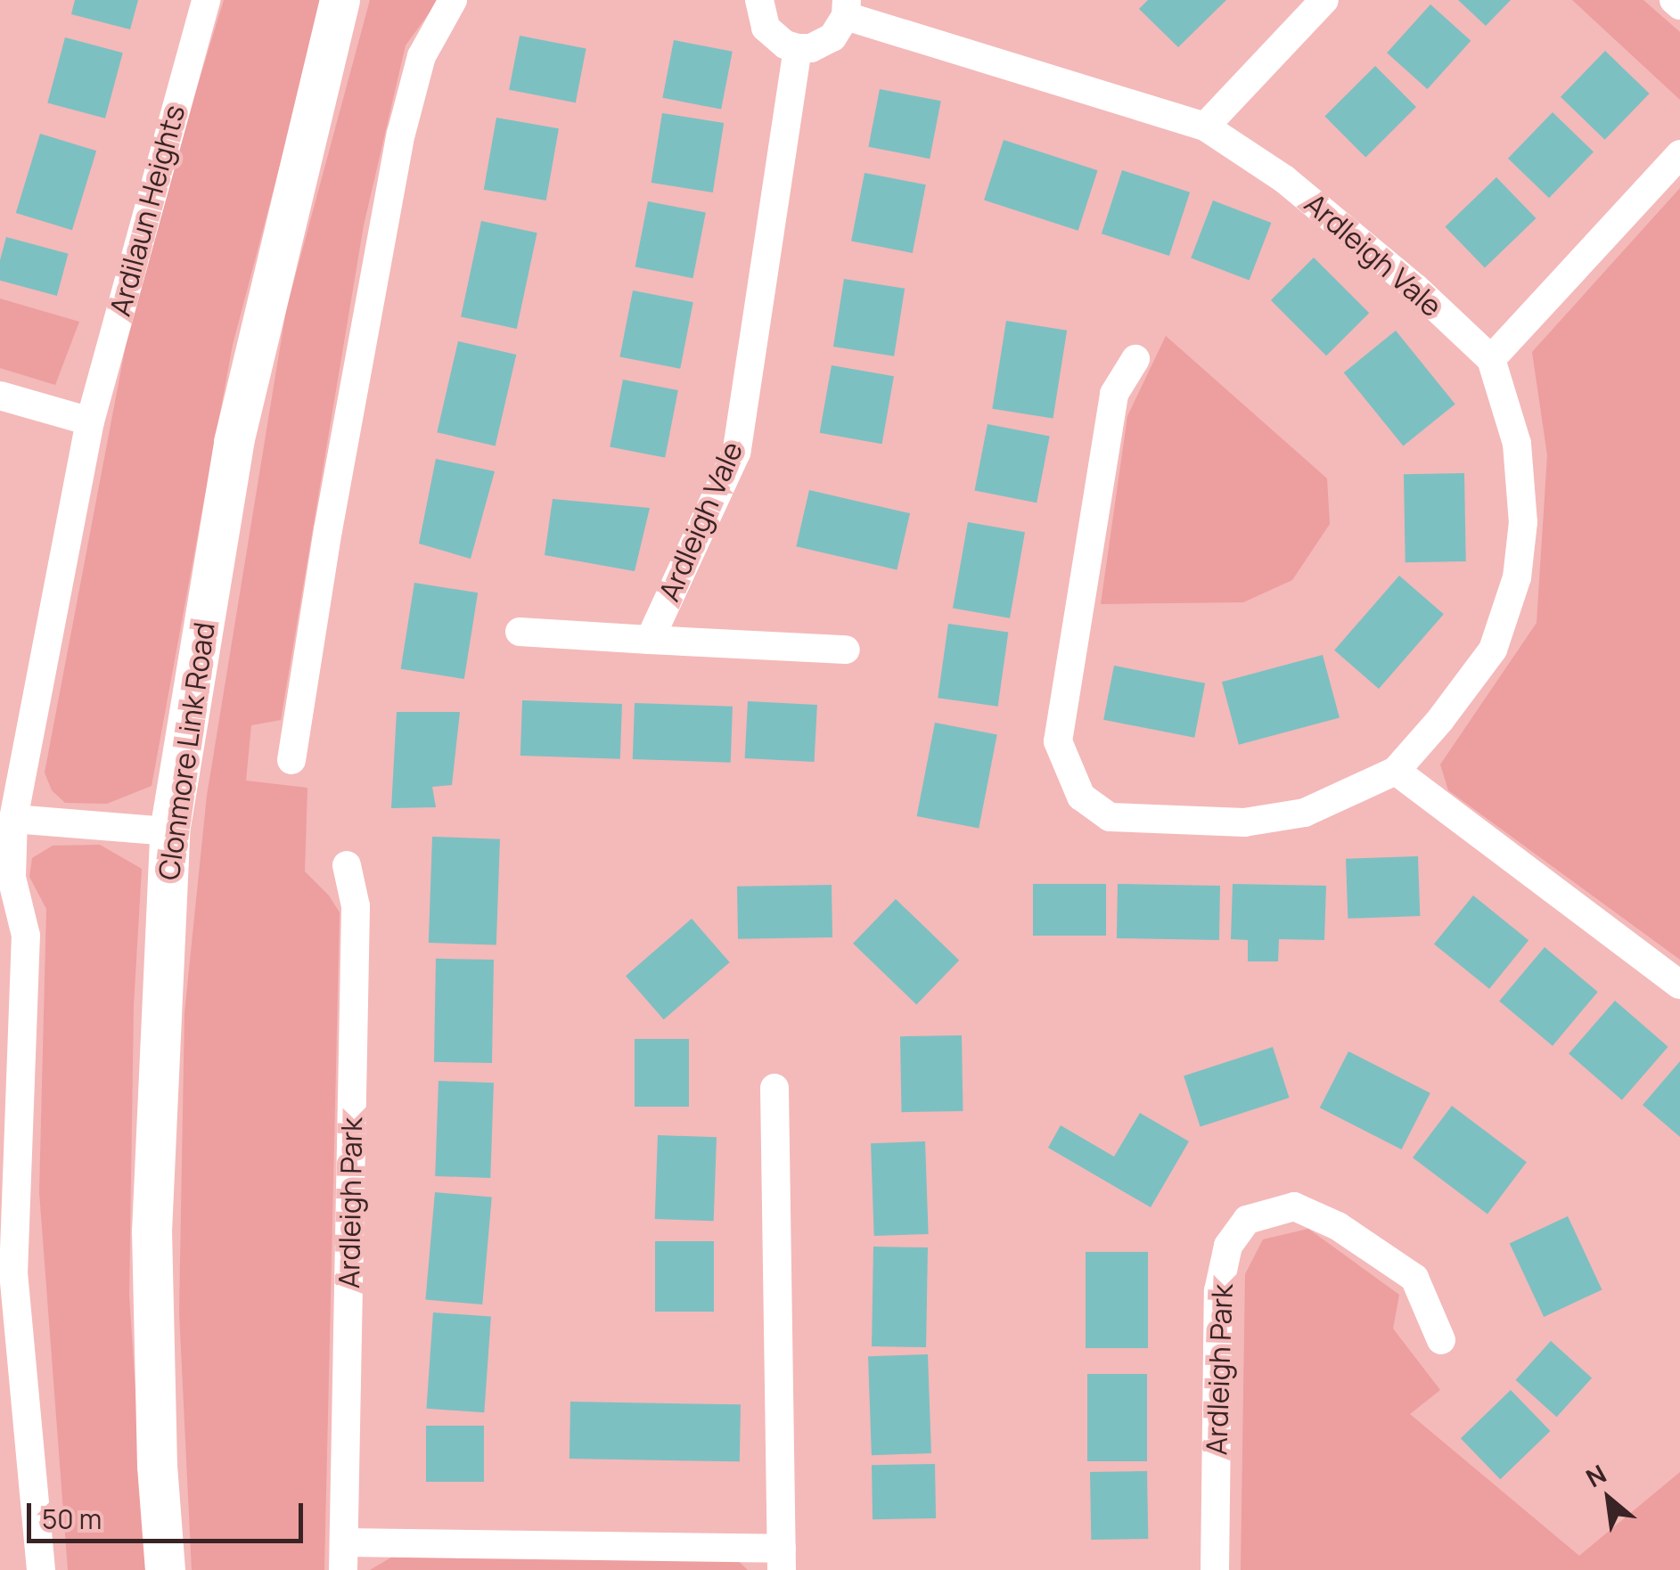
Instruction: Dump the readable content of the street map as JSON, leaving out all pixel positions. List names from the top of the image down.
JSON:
{
  "streets": {
    "main road": ["Clonmore Link Road"],
    "street": ["Ardilaun Heights", "Ardleigh Vale", "Ardleigh Park"]
  },
  "scale_bar": "50 m",
  "north": "top left"
}
